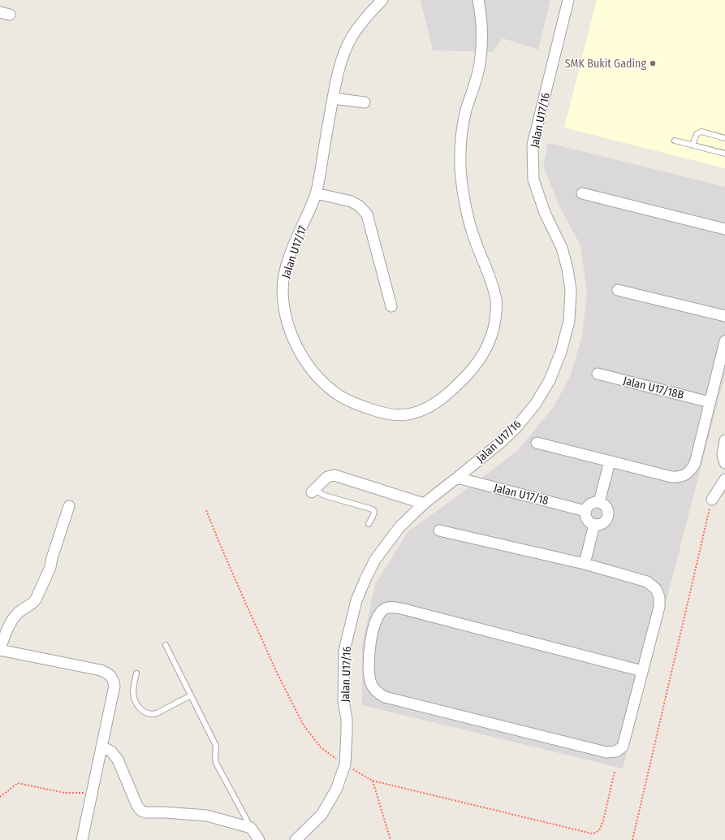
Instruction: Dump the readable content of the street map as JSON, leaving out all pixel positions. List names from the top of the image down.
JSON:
{
  "streets": {
    "street": [
      "Jalan U17/16",
      "Jalan U17/17",
      "Jalan U17/18B",
      "Jalan U17/18"
    ]
  },
  "crossings": [
    ["Jalan U17/16", "Jalan U17/18"]
  ],
  "places": ["SMK Bukit Gading"]
}
